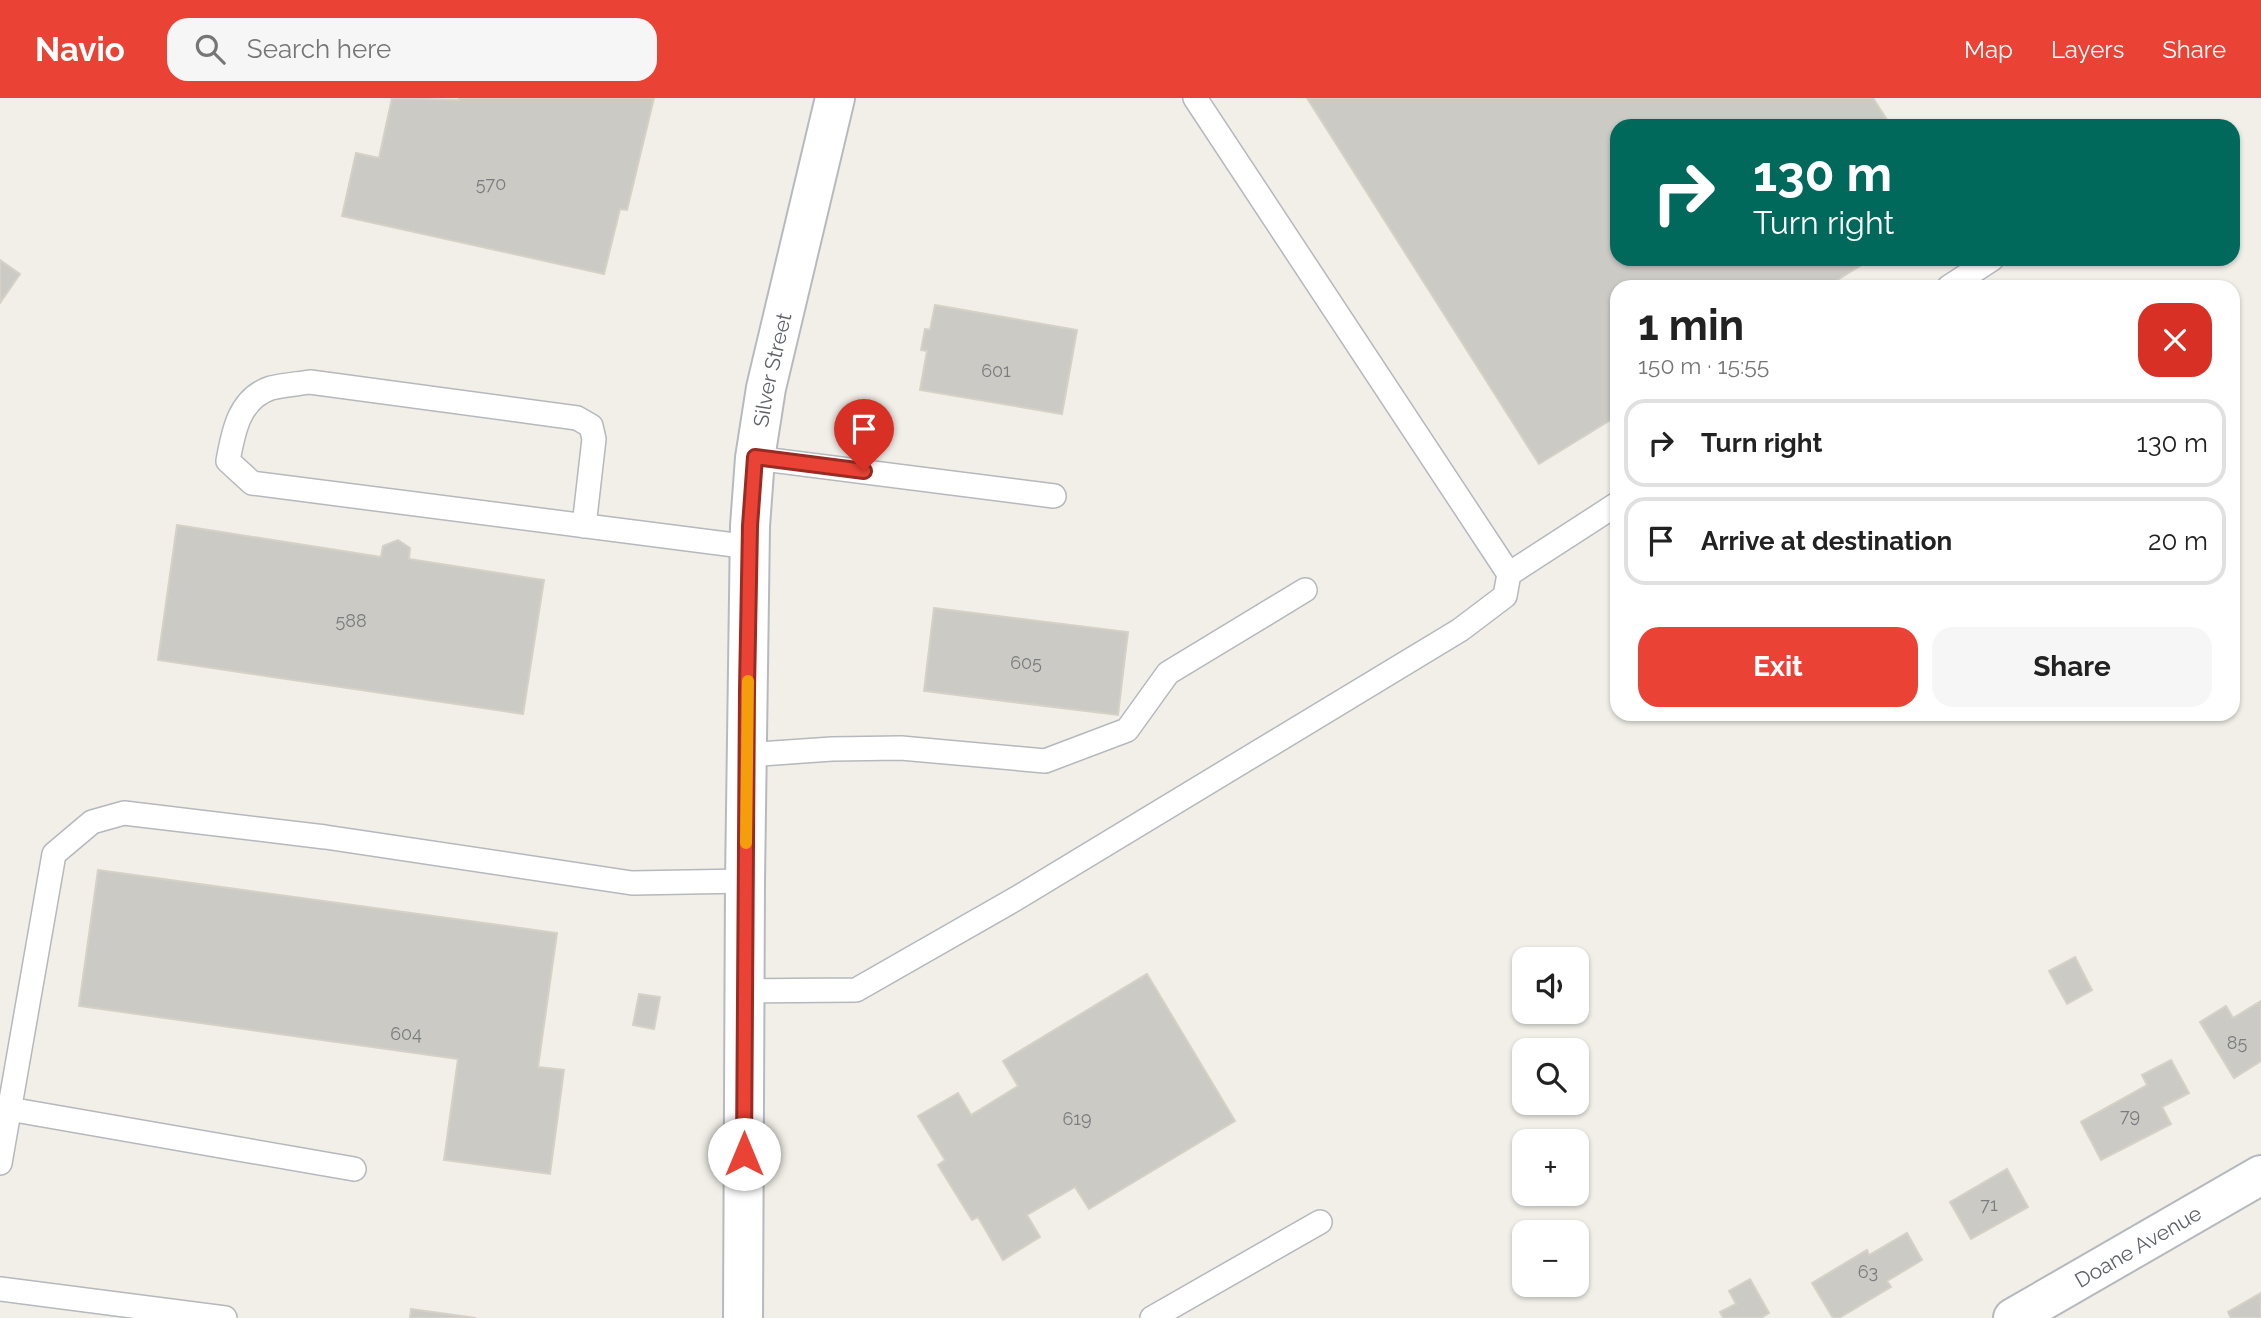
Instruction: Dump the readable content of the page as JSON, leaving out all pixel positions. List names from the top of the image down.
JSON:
{
  "streets": {
    "street": ["Silver Street", "Doane Avenue"]
  },
  "house_numbers": [
    "570",
    "601",
    "588",
    "605",
    "604",
    "85",
    "79",
    "619",
    "71",
    "63"
  ],
  "page": {
    "header": "Navio",
    "search": "Search here",
    "nav": ["Map", "Layers", "Share"],
    "turn": ["130 m", "Turn right"],
    "heading": ["1 min", "150 m · 15:55"],
    "list": [
      {
        "name": "Turn right",
        "value": "130 m"
      },
      {
        "name": "Arrive at destination",
        "value": "20 m"
      }
    ],
    "buttons": ["Exit", "Share"],
    "map_buttons": ["+", "−"]
  }
}
